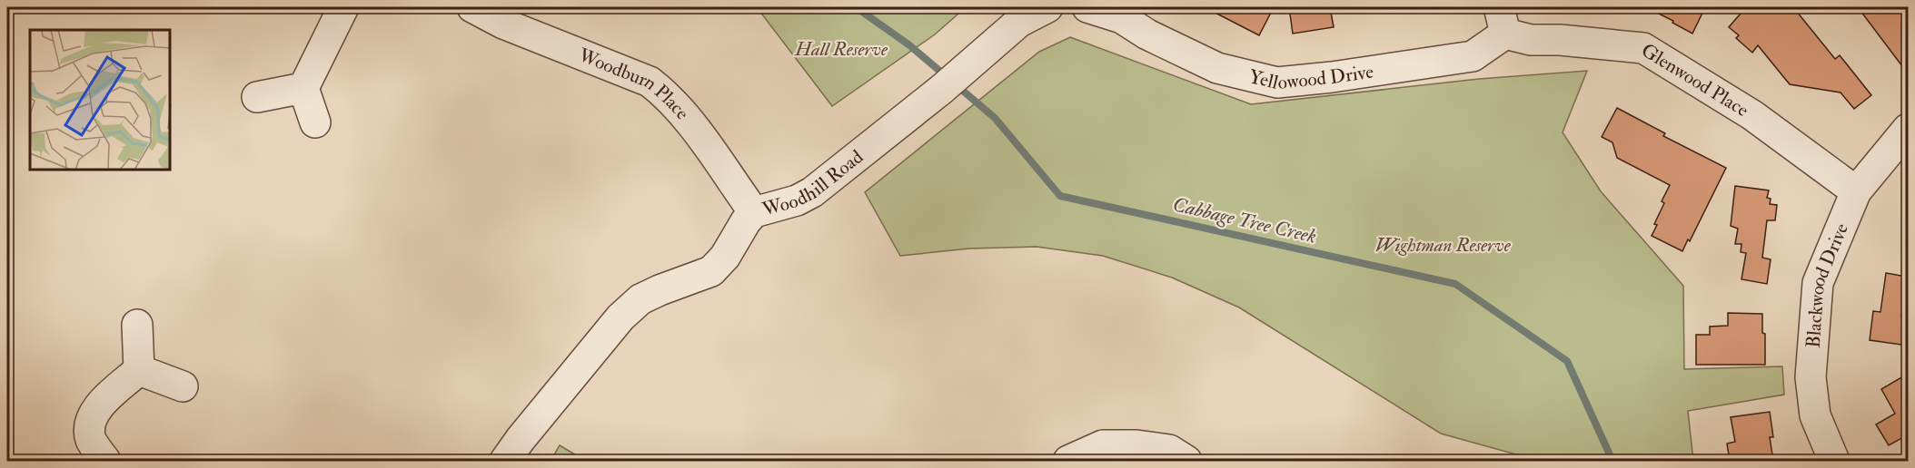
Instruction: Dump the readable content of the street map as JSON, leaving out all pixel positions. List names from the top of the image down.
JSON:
{
  "streets": {
    "street": [
      "Yellowood Drive",
      "Glenwood Place",
      "Woodburn Place",
      "Woodhill Road",
      "Blackwood Drive"
    ]
  },
  "crossings": [
    ["Yellowood Drive", "Glenwood Place"],
    ["Glenwood Place", "Blackwood Drive"],
    ["Woodburn Place", "Woodhill Road"]
  ],
  "water": ["Cabbage Tree Creek"],
  "parks": ["Hall Reserve", "Wightman Reserve"]
}
